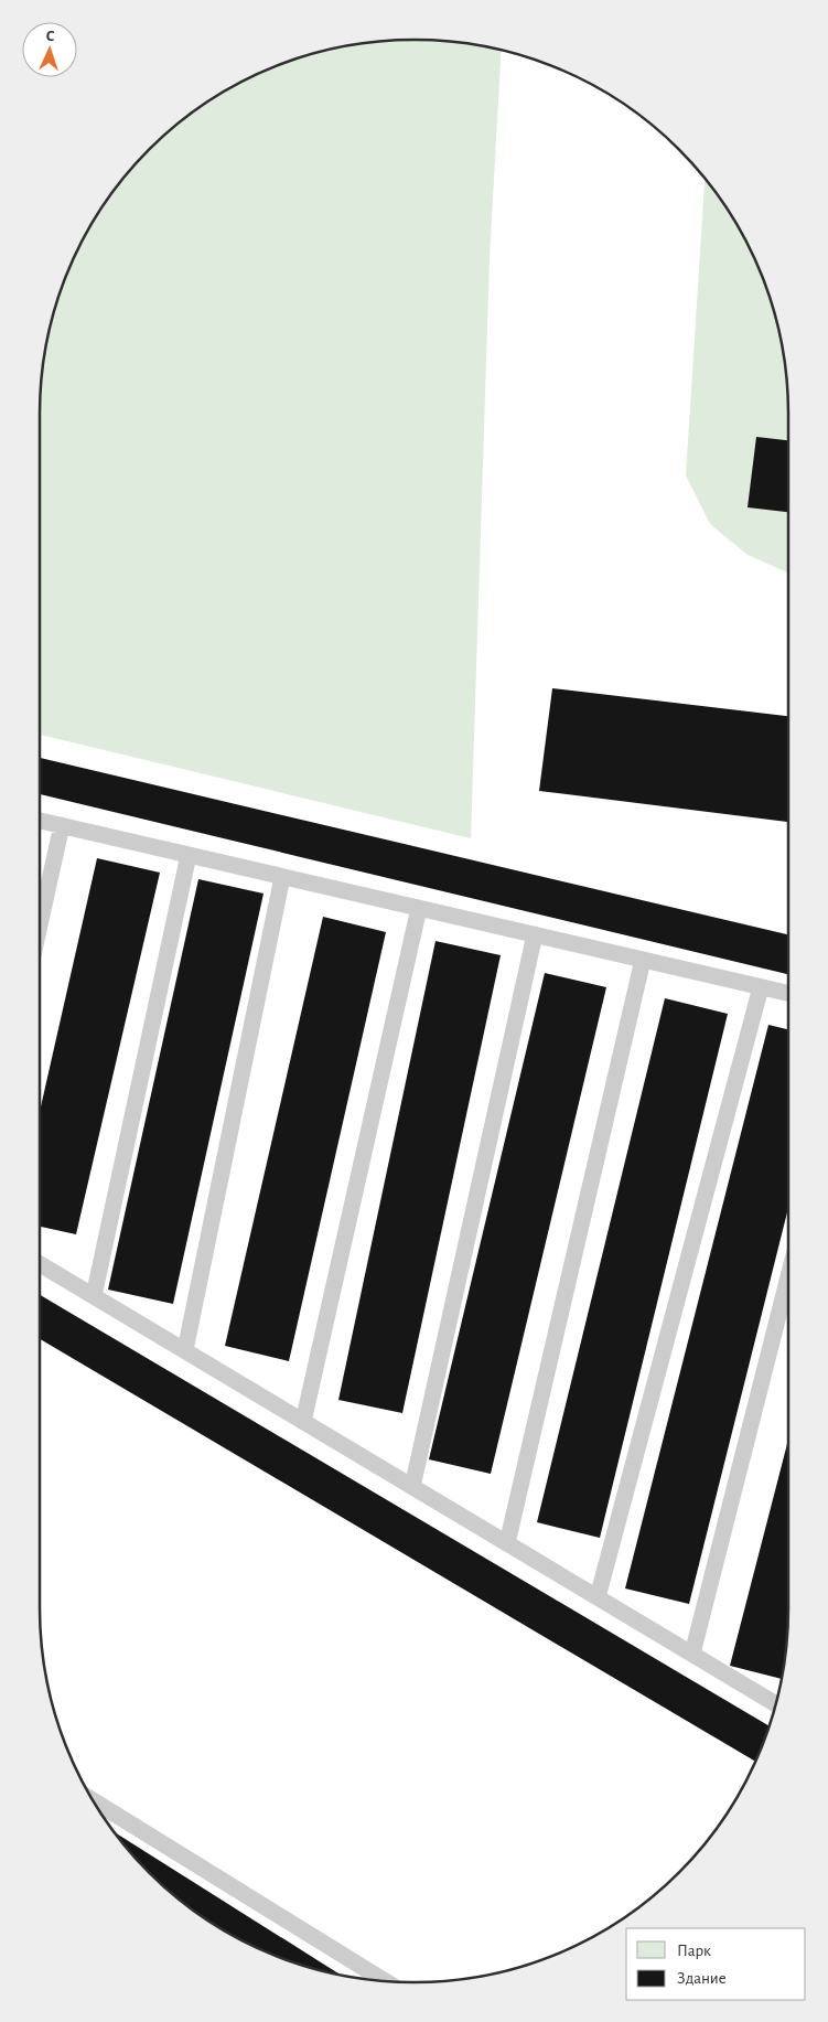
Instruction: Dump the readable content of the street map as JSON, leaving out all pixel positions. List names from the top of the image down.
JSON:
{
  "legend": ["Парк", "Здание"],
  "north": "top"
}
